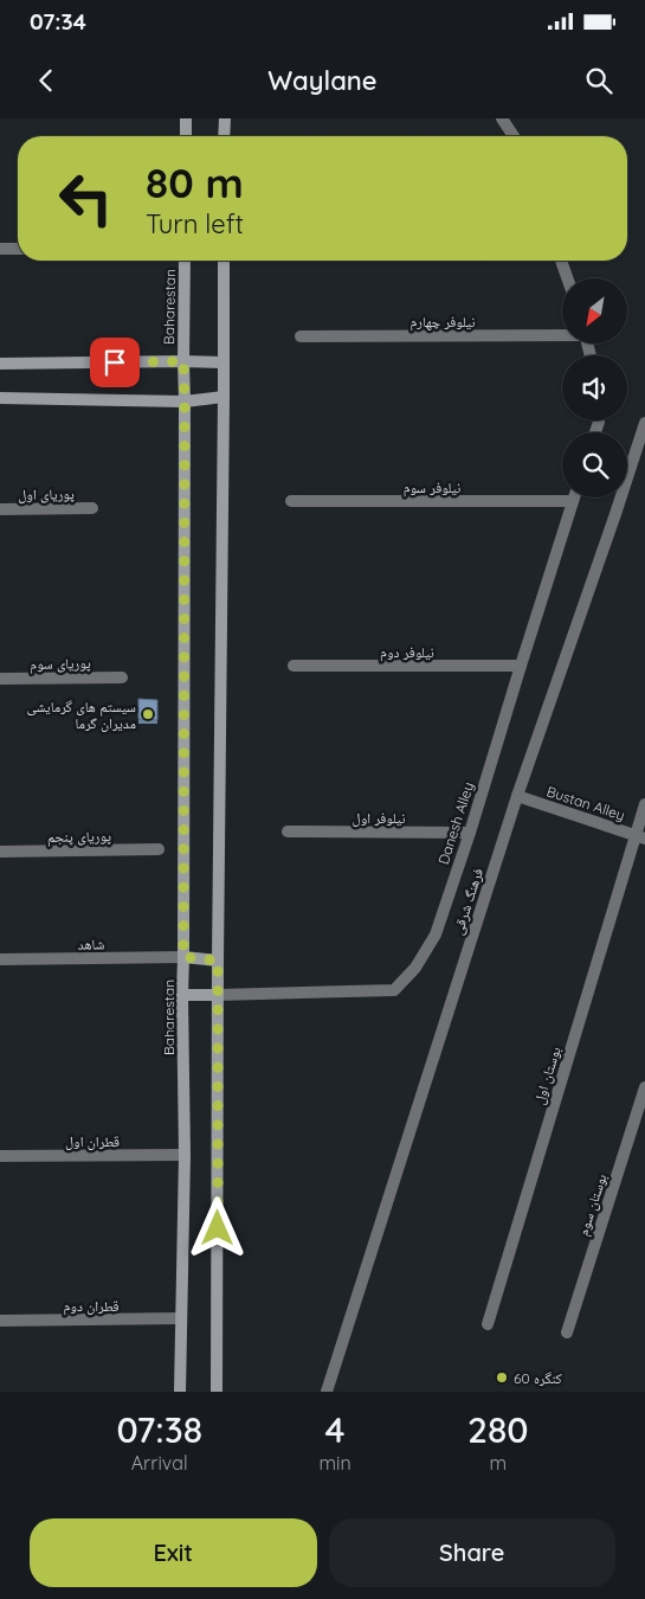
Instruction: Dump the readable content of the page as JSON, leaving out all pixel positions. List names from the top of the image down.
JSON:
{
  "streets": {
    "street": [
      "Baharestan",
      "نیلوفر چهارم",
      "نیلوفر سوم",
      "پوریای اول",
      "نیلوفر دوم",
      "پوریای سوم",
      "Bustan Alley",
      "نیلوفر اول",
      "Danesh Alley",
      "پوریای پنجم",
      "فرهنگ شرقی",
      "شاهد",
      "بوستان اول",
      "قطران اول",
      "بوستان سوم",
      "قطران دوم"
    ]
  },
  "crossings": [
    ["Baharestan", "شاهد"],
    ["Baharestan", "قطران اول"],
    ["Baharestan", "قطران دوم"],
    ["نیلوفر سوم", "Danesh Alley"],
    ["نیلوفر دوم", "Danesh Alley"],
    ["Bustan Alley", "فرهنگ شرقی"],
    ["Bustan Alley", "بوستان اول"],
    ["نیلوفر اول", "Danesh Alley"]
  ],
  "places": ["سیستم های گرمایشی مدیران گرما", "کنگره 60"],
  "north": "bottom left",
  "page": {
    "status": "07:34",
    "header": "Waylane",
    "turn": ["80 m", "Turn left"],
    "eta": [
      "07:38",
      "Arrival",
      "4",
      "min",
      "280",
      "m"
    ],
    "buttons": ["Exit", "Share"]
  }
}
